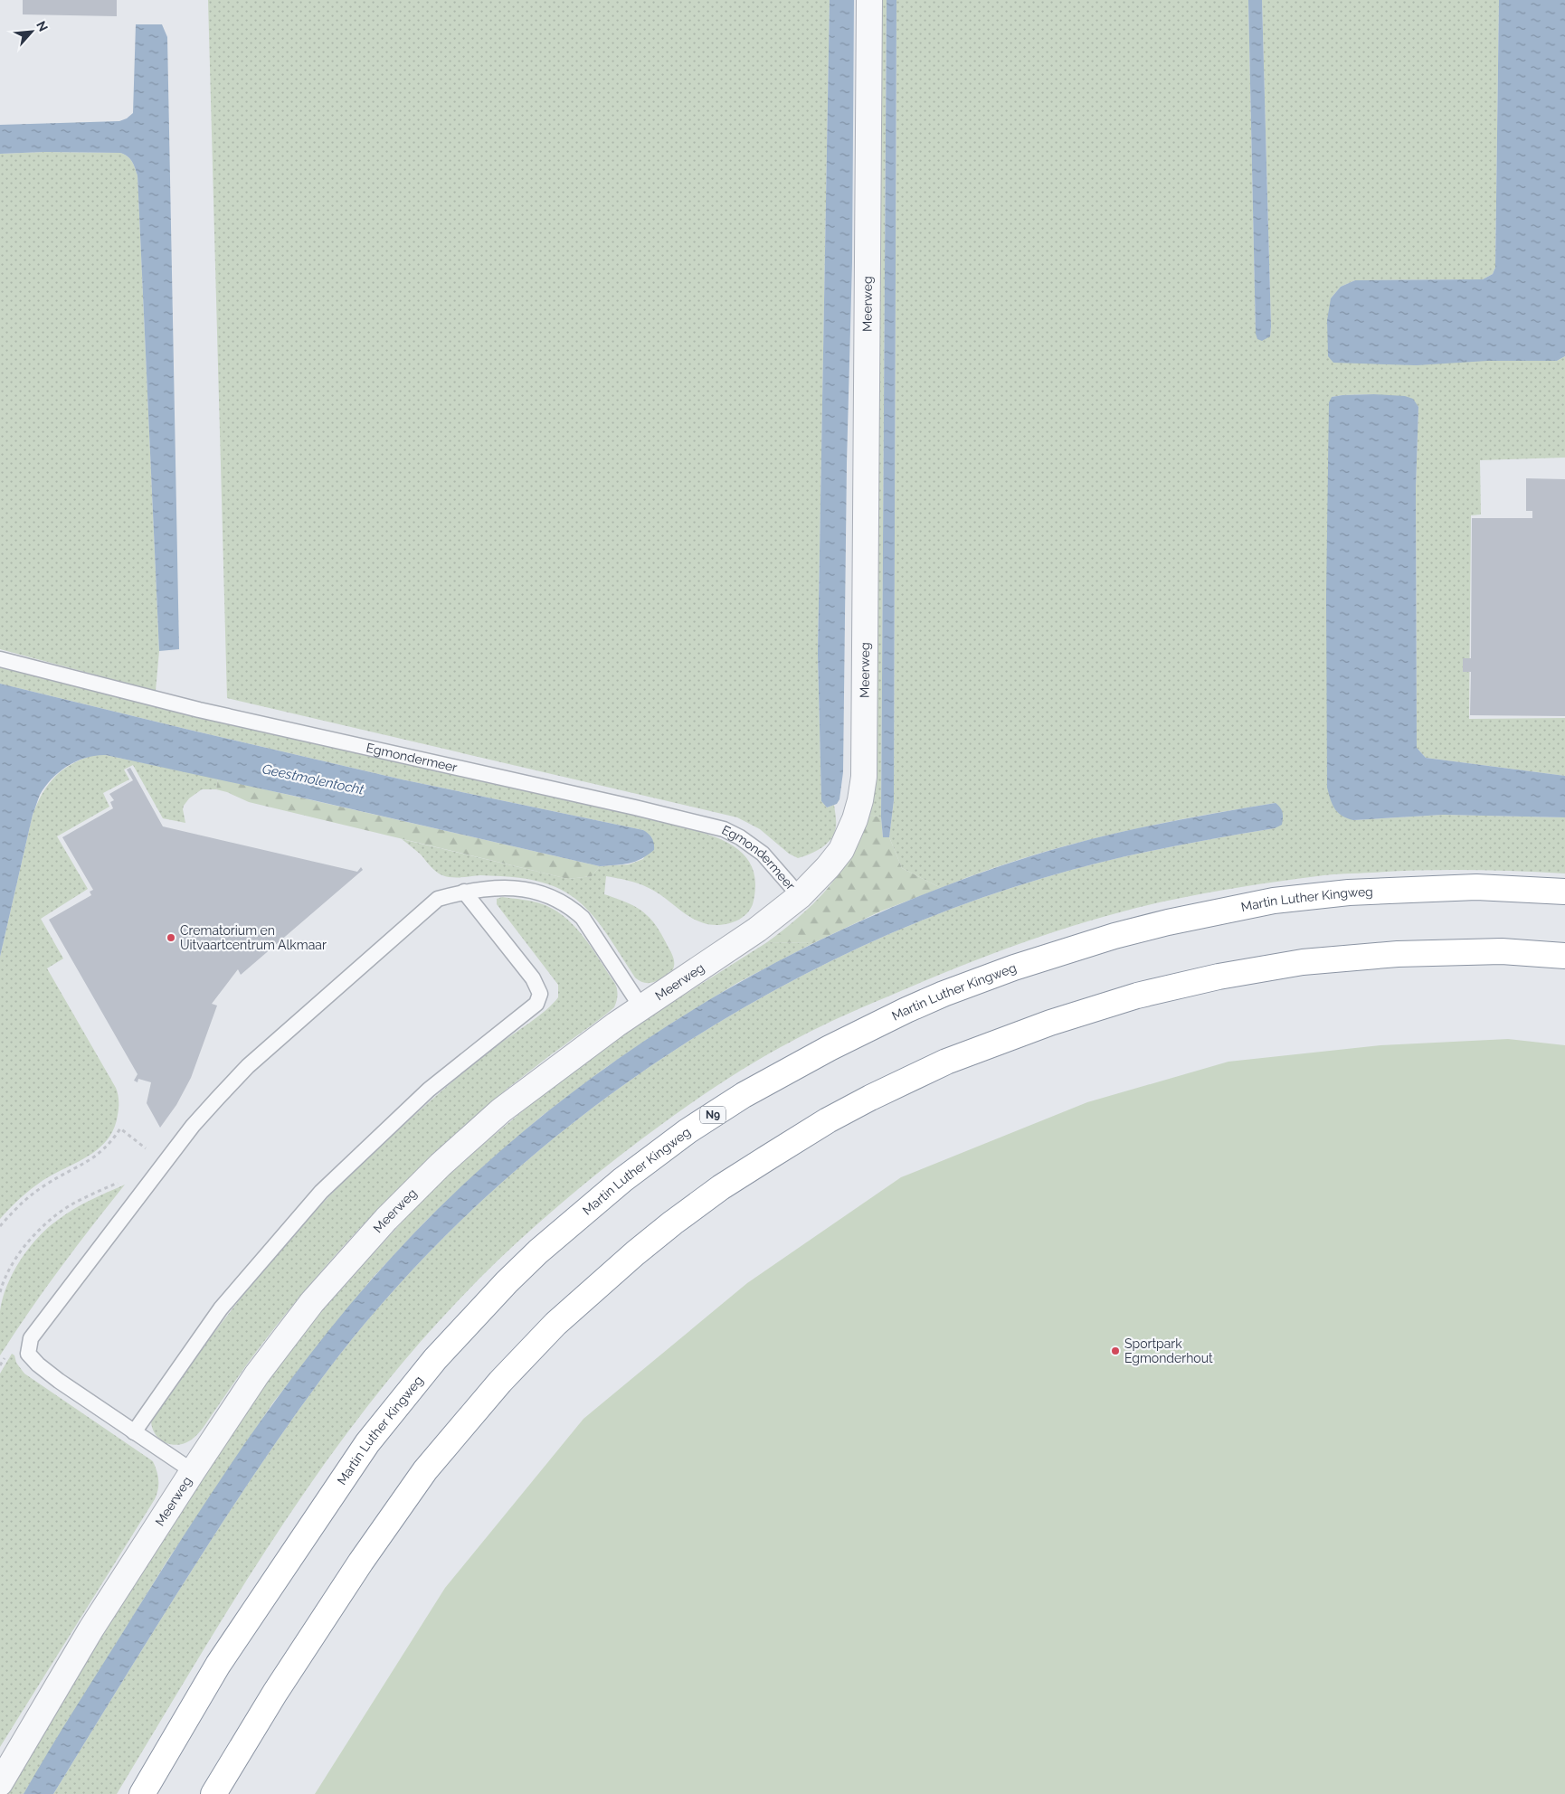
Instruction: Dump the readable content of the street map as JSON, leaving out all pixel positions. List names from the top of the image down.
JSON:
{
  "streets": {
    "highway": ["Martin Luther Kingweg", "N9"],
    "street": ["Meerweg"],
    "lane": ["Egmondermeer"]
  },
  "crossings": [
    ["Meerweg", "Egmondermeer"]
  ],
  "water": ["Geestmolentocht"],
  "places": ["Crematorium en Uitvaartcentrum Alkmaar", "Sportpark Egmonderhout"],
  "north": "top right"
}
